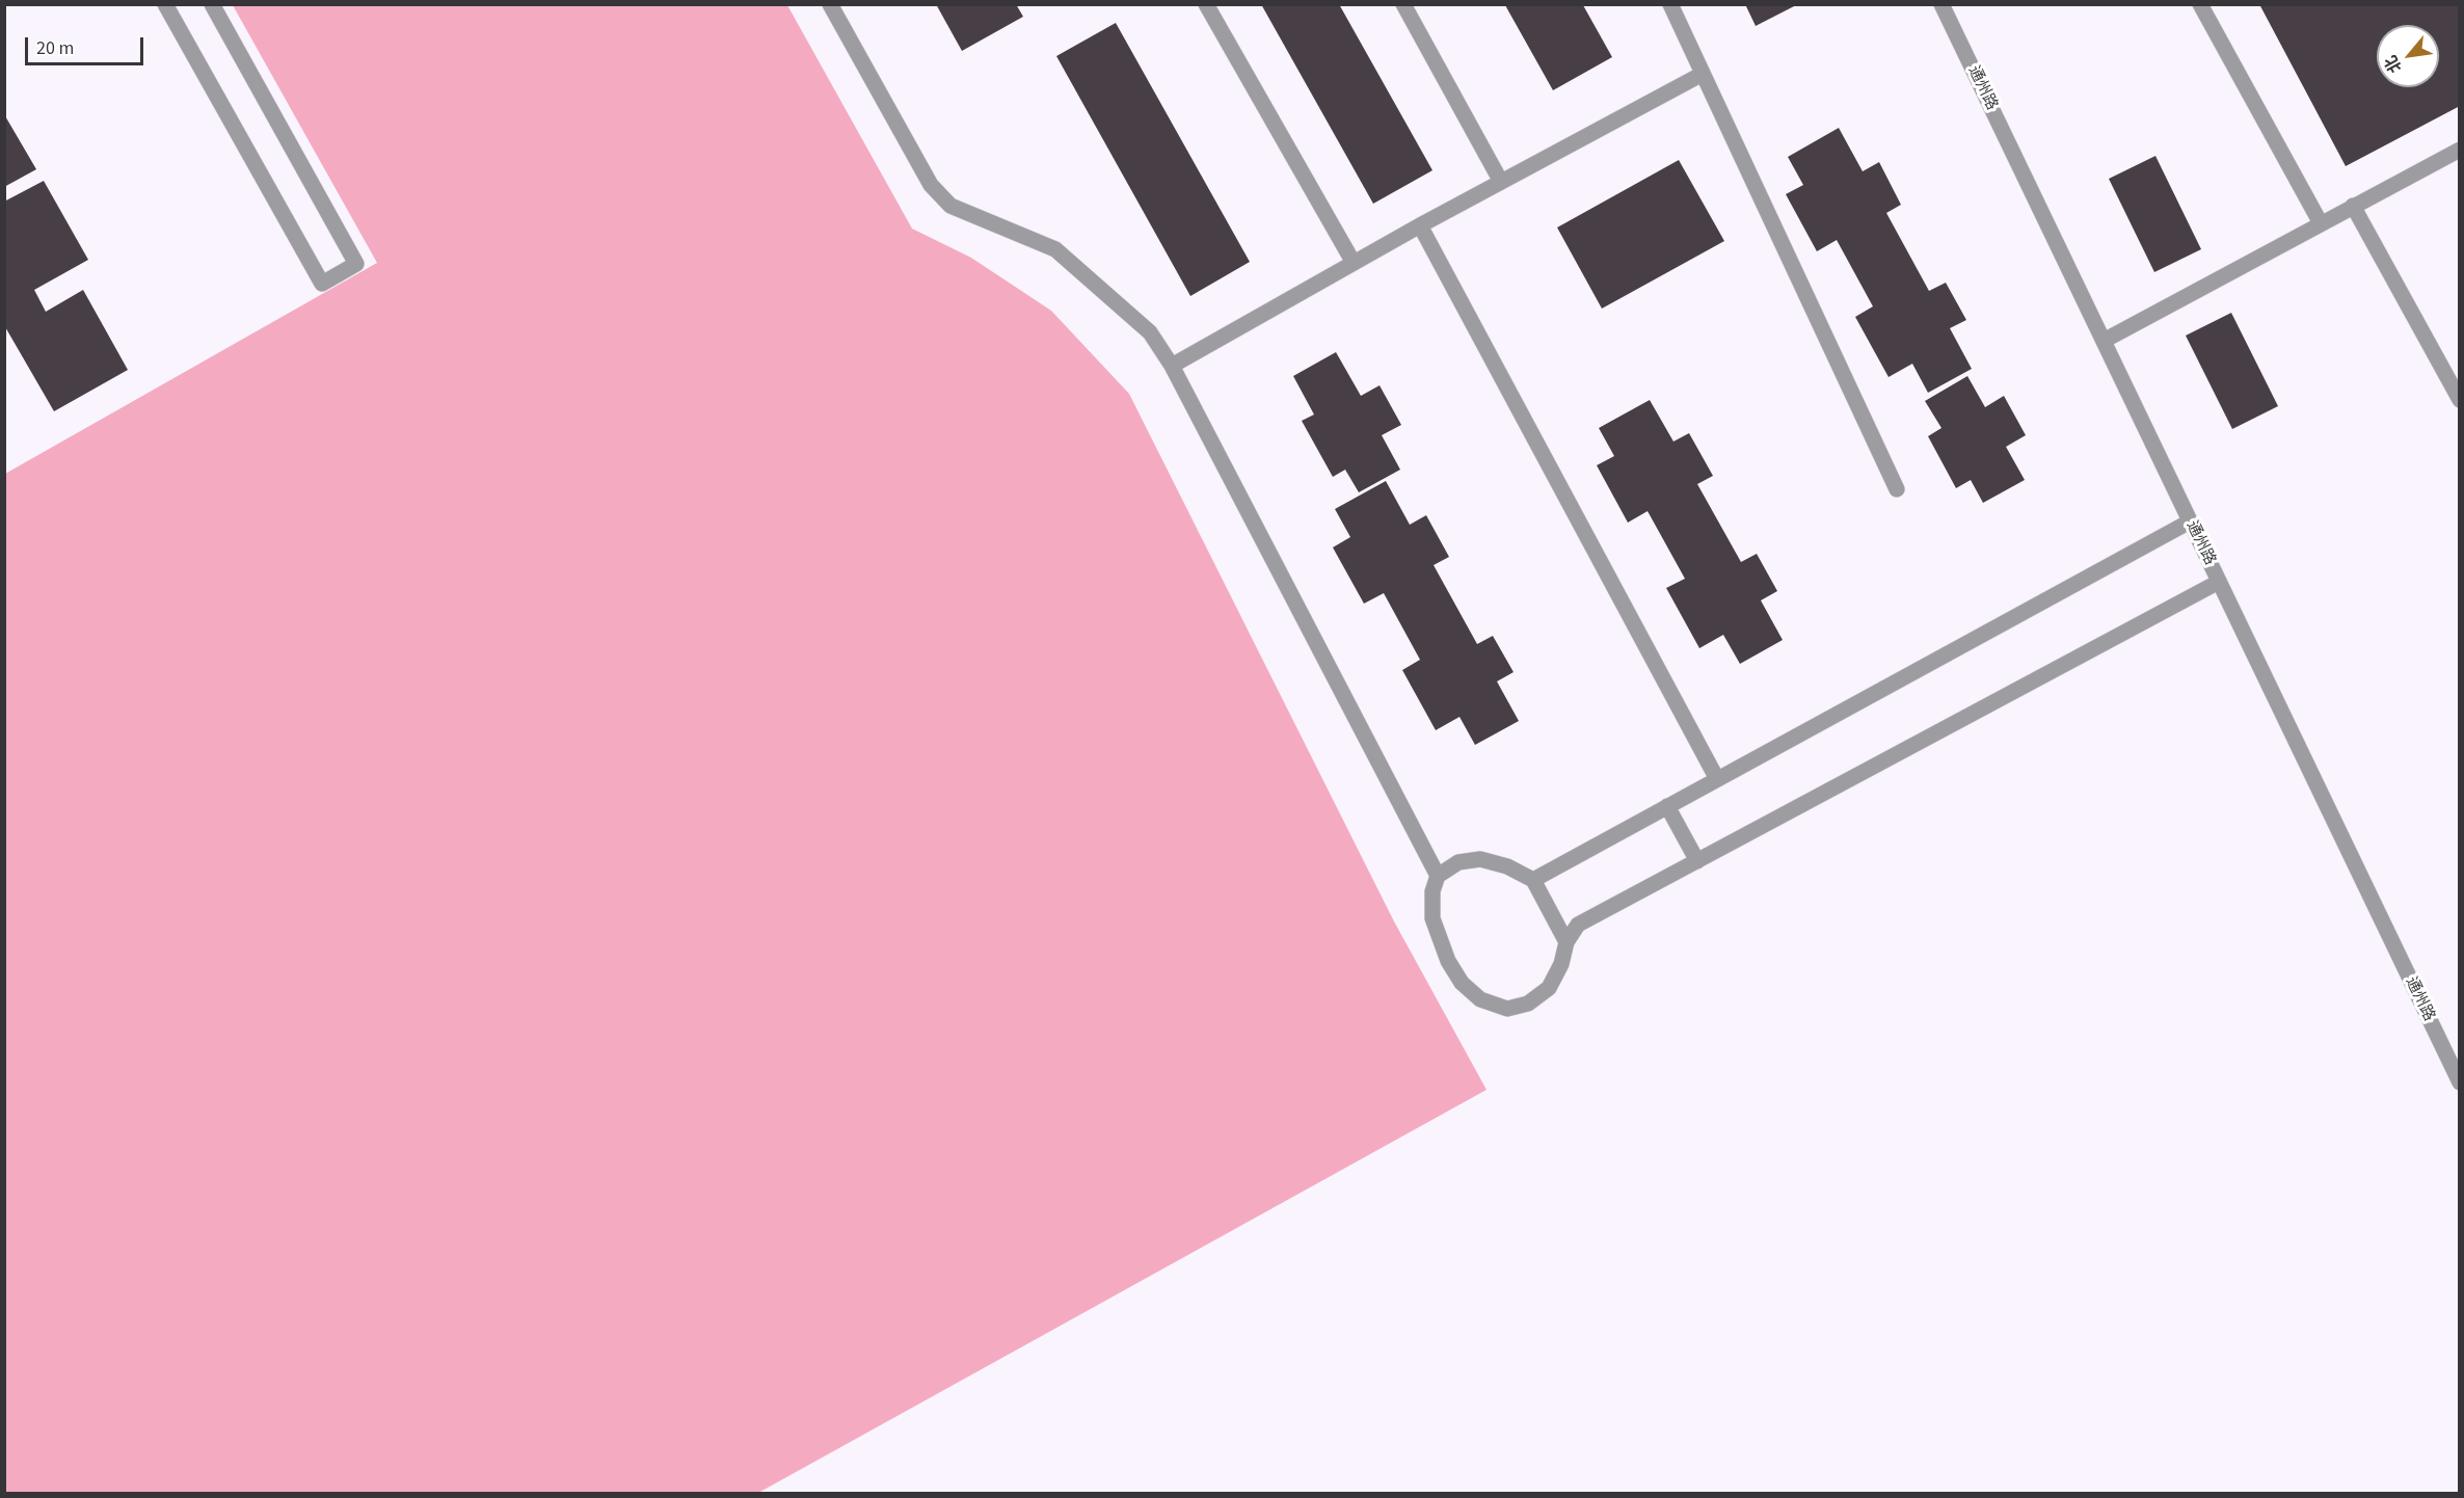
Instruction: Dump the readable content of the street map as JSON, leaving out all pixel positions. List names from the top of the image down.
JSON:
{
  "streets": {
    "street": ["通州路"]
  },
  "scale_bar": "20 m",
  "north": "bottom left"
}
